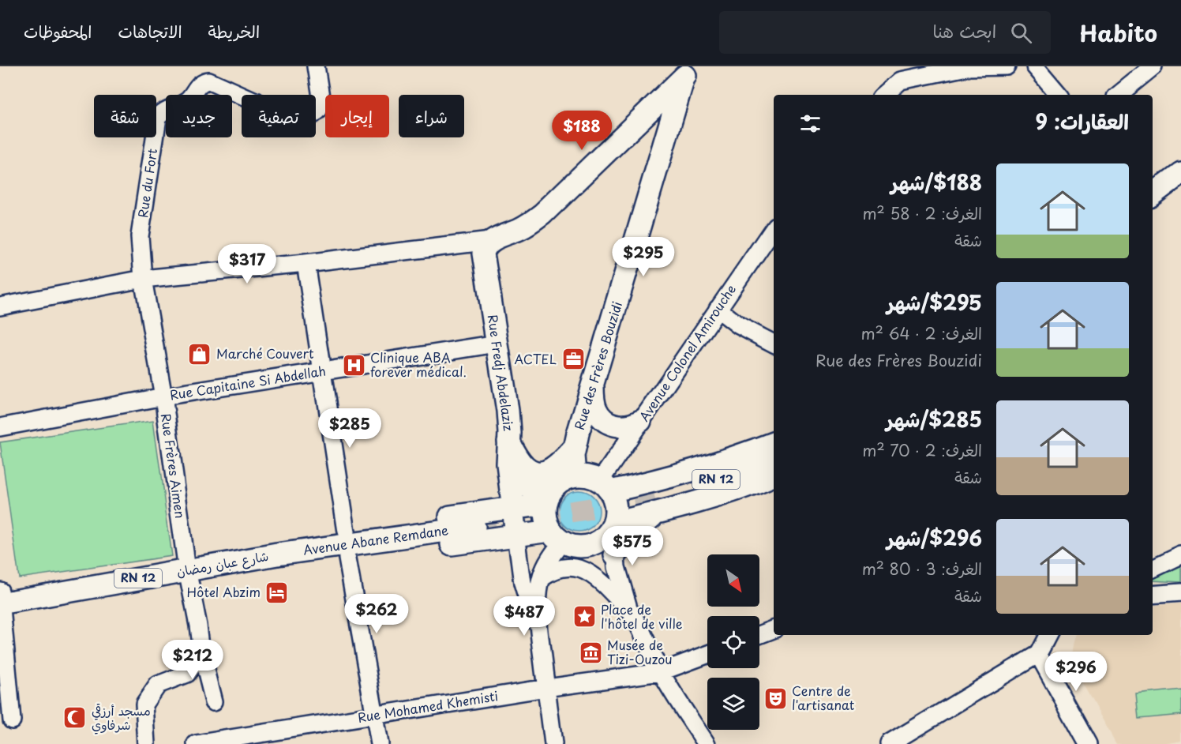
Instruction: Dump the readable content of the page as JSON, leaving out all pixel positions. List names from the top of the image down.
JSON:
{
  "streets": {
    "main road": [
      "Rue des Frères Bouzidi",
      "Rue Fredj Abdelaziz",
      "RN 12",
      "Avenue Abane Remdane",
      "شارع عبان رمضان"
    ],
    "street": [
      "Rue du Fort",
      "Avenue Colonel Amirouche",
      "Rue Capitaine Si Abdellah",
      "Rue Frères Aimen",
      "Rue Mohamed Khemisti"
    ]
  },
  "crossings": [
    ["Rue du Fort", "Rue Frères Aimen"],
    ["Avenue Colonel Amirouche", "Rue des Frères Bouzidi"],
    ["Rue Fredj Abdelaziz", "Rue Capitaine Si Abdellah"],
    ["Rue Capitaine Si Abdellah", "Rue Frères Aimen"],
    ["Rue Frères Aimen", "شارع عبان رمضان"],
    ["Avenue Abane Remdane", "شارع عبان رمضان"]
  ],
  "places": {
    "shop": ["Marché Couvert"],
    "office": ["ACTEL"],
    "hospital": ["Clinique ABA forever médical."],
    "hotel": ["Hôtel Abzim"],
    "place": ["Place de l'hôtel de ville"],
    "museum": ["Musée de Tizi-Ouzou"],
    "theatre": ["Centre de l'artisanat"],
    "mosque": ["مسجد أرزقي شرفاوي"]
  },
  "north": "bottom right",
  "page": {
    "header": "Habito",
    "search": "ابحث هنا",
    "nav": ["الخريطة", "الاتجاهات", "المحفوظات"],
    "chip": [
      "شراء",
      "إيجار",
      "تصفية",
      "جديد",
      "شقة"
    ],
    "heading": "العقارات: 9",
    "price": [
      "$188",
      "$295",
      "$317",
      "$285",
      "$575",
      "$262",
      "$487",
      "$212",
      "$296"
    ],
    "list": [
      {
        "name": "$188/شهر",
        "note": "الغرف: 2 · 58 m² · شقة"
      },
      {
        "name": "$295/شهر",
        "note": "الغرف: 2 · 64 m² · Rue des Frères Bouzidi"
      },
      {
        "name": "$285/شهر",
        "note": "الغرف: 2 · 70 m² · شقة"
      },
      {
        "name": "$296/شهر",
        "note": "الغرف: 3 · 80 m² · شقة"
      }
    ]
  }
}
